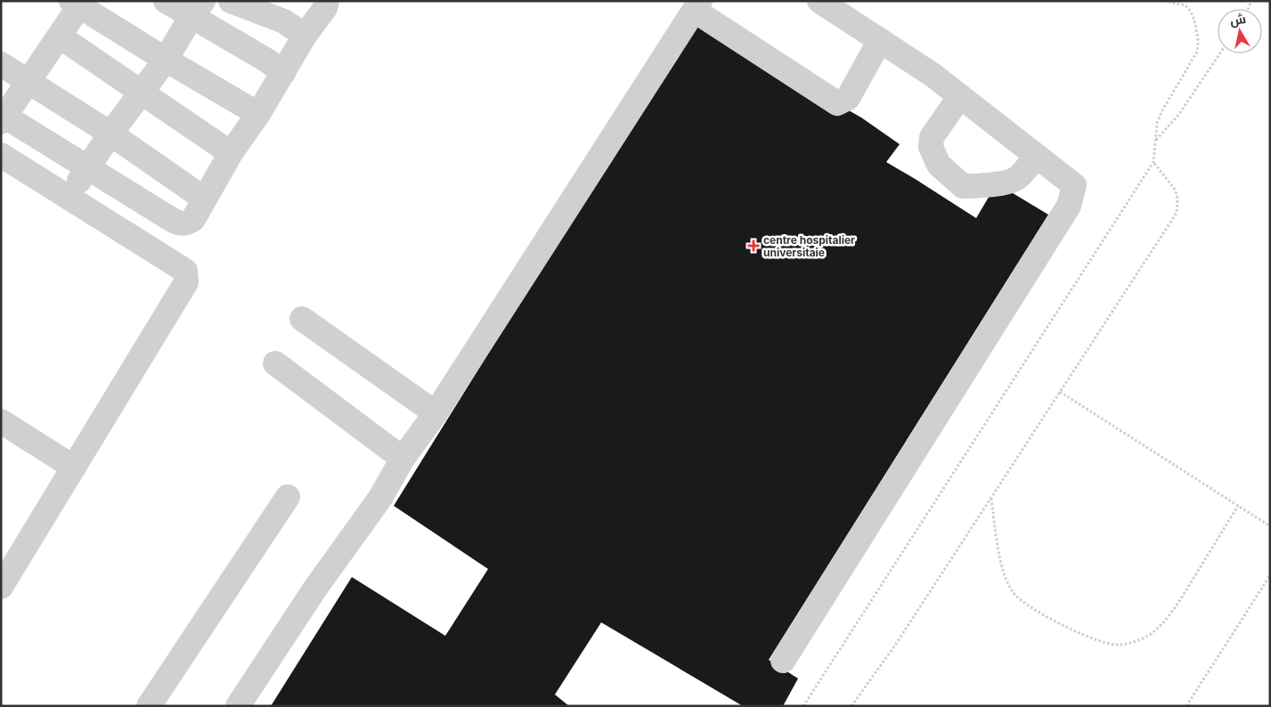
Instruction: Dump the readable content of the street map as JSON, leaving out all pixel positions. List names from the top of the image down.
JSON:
{
  "places": {
    "health": ["centre hospitalier universitaie"]
  },
  "north": "top"
}
